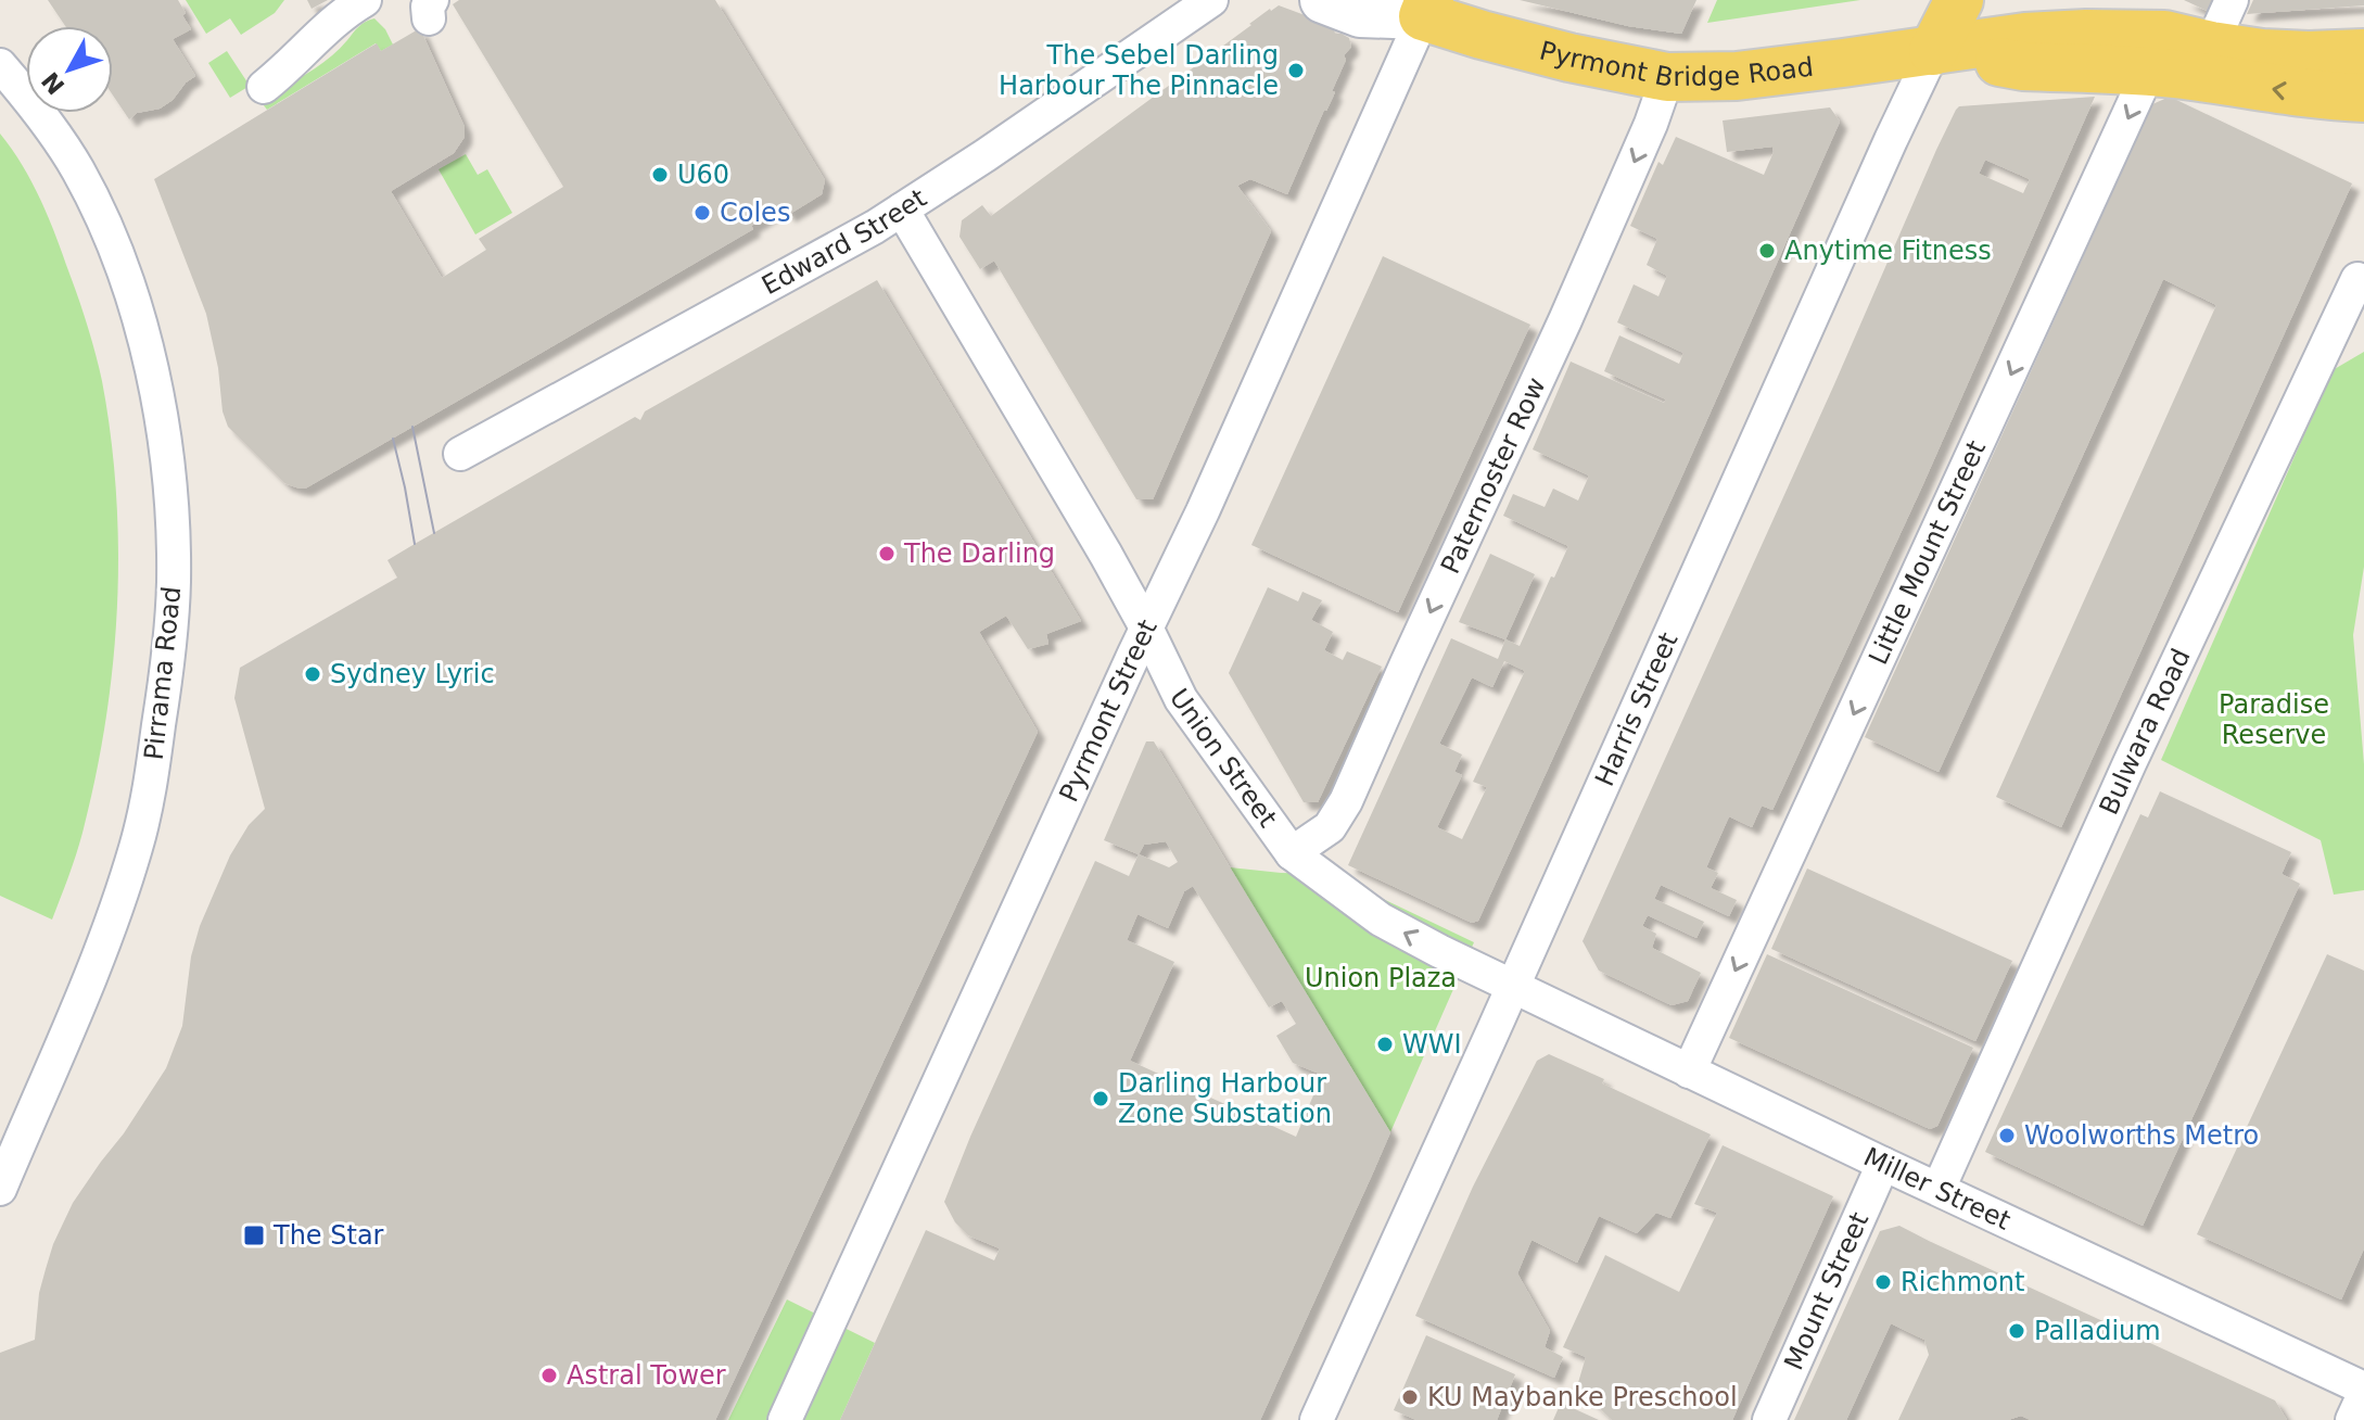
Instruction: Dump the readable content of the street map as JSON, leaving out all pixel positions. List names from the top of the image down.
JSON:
{
  "streets": {
    "main road": ["Pyrmont Bridge Road", "Harris Street"],
    "street": [
      "Edward Street",
      "Paternoster Row",
      "Little Mount Street",
      "Pirrama Road",
      "Pyrmont Street",
      "Bulwara Road",
      "Union Street",
      "Miller Street",
      "Mount Street"
    ]
  },
  "crossings": [
    ["Pyrmont Bridge Road", "Paternoster Row"],
    ["Pyrmont Bridge Road", "Little Mount Street"],
    ["Pyrmont Bridge Road", "Harris Street"],
    ["Pyrmont Bridge Road", "Pyrmont Street"],
    ["Edward Street", "Union Street"],
    ["Paternoster Row", "Union Street"],
    ["Little Mount Street", "Miller Street"],
    ["Harris Street", "Union Street"],
    ["Harris Street", "Miller Street"],
    ["Pyrmont Street", "Union Street"],
    ["Bulwara Road", "Miller Street"],
    ["Union Street", "Miller Street"],
    ["Miller Street", "Mount Street"]
  ],
  "one_way": ["Paternoster Row", "Little Mount Street"],
  "parks": ["Paradise Reserve", "Union Plaza"],
  "places": {
    "other": [
      "The Sebel Darling Harbour The Pinnacle",
      "U60",
      "Coles",
      "Anytime Fitness",
      "The Darling",
      "Sydney Lyric",
      "WWI",
      "Darling Harbour Zone Substation",
      "Woolworths Metro",
      "Richmont",
      "Palladium",
      "Astral Tower",
      "KU Maybanke Preschool"
    ],
    "transit": ["The Star"]
  },
  "north": "bottom left"
}
